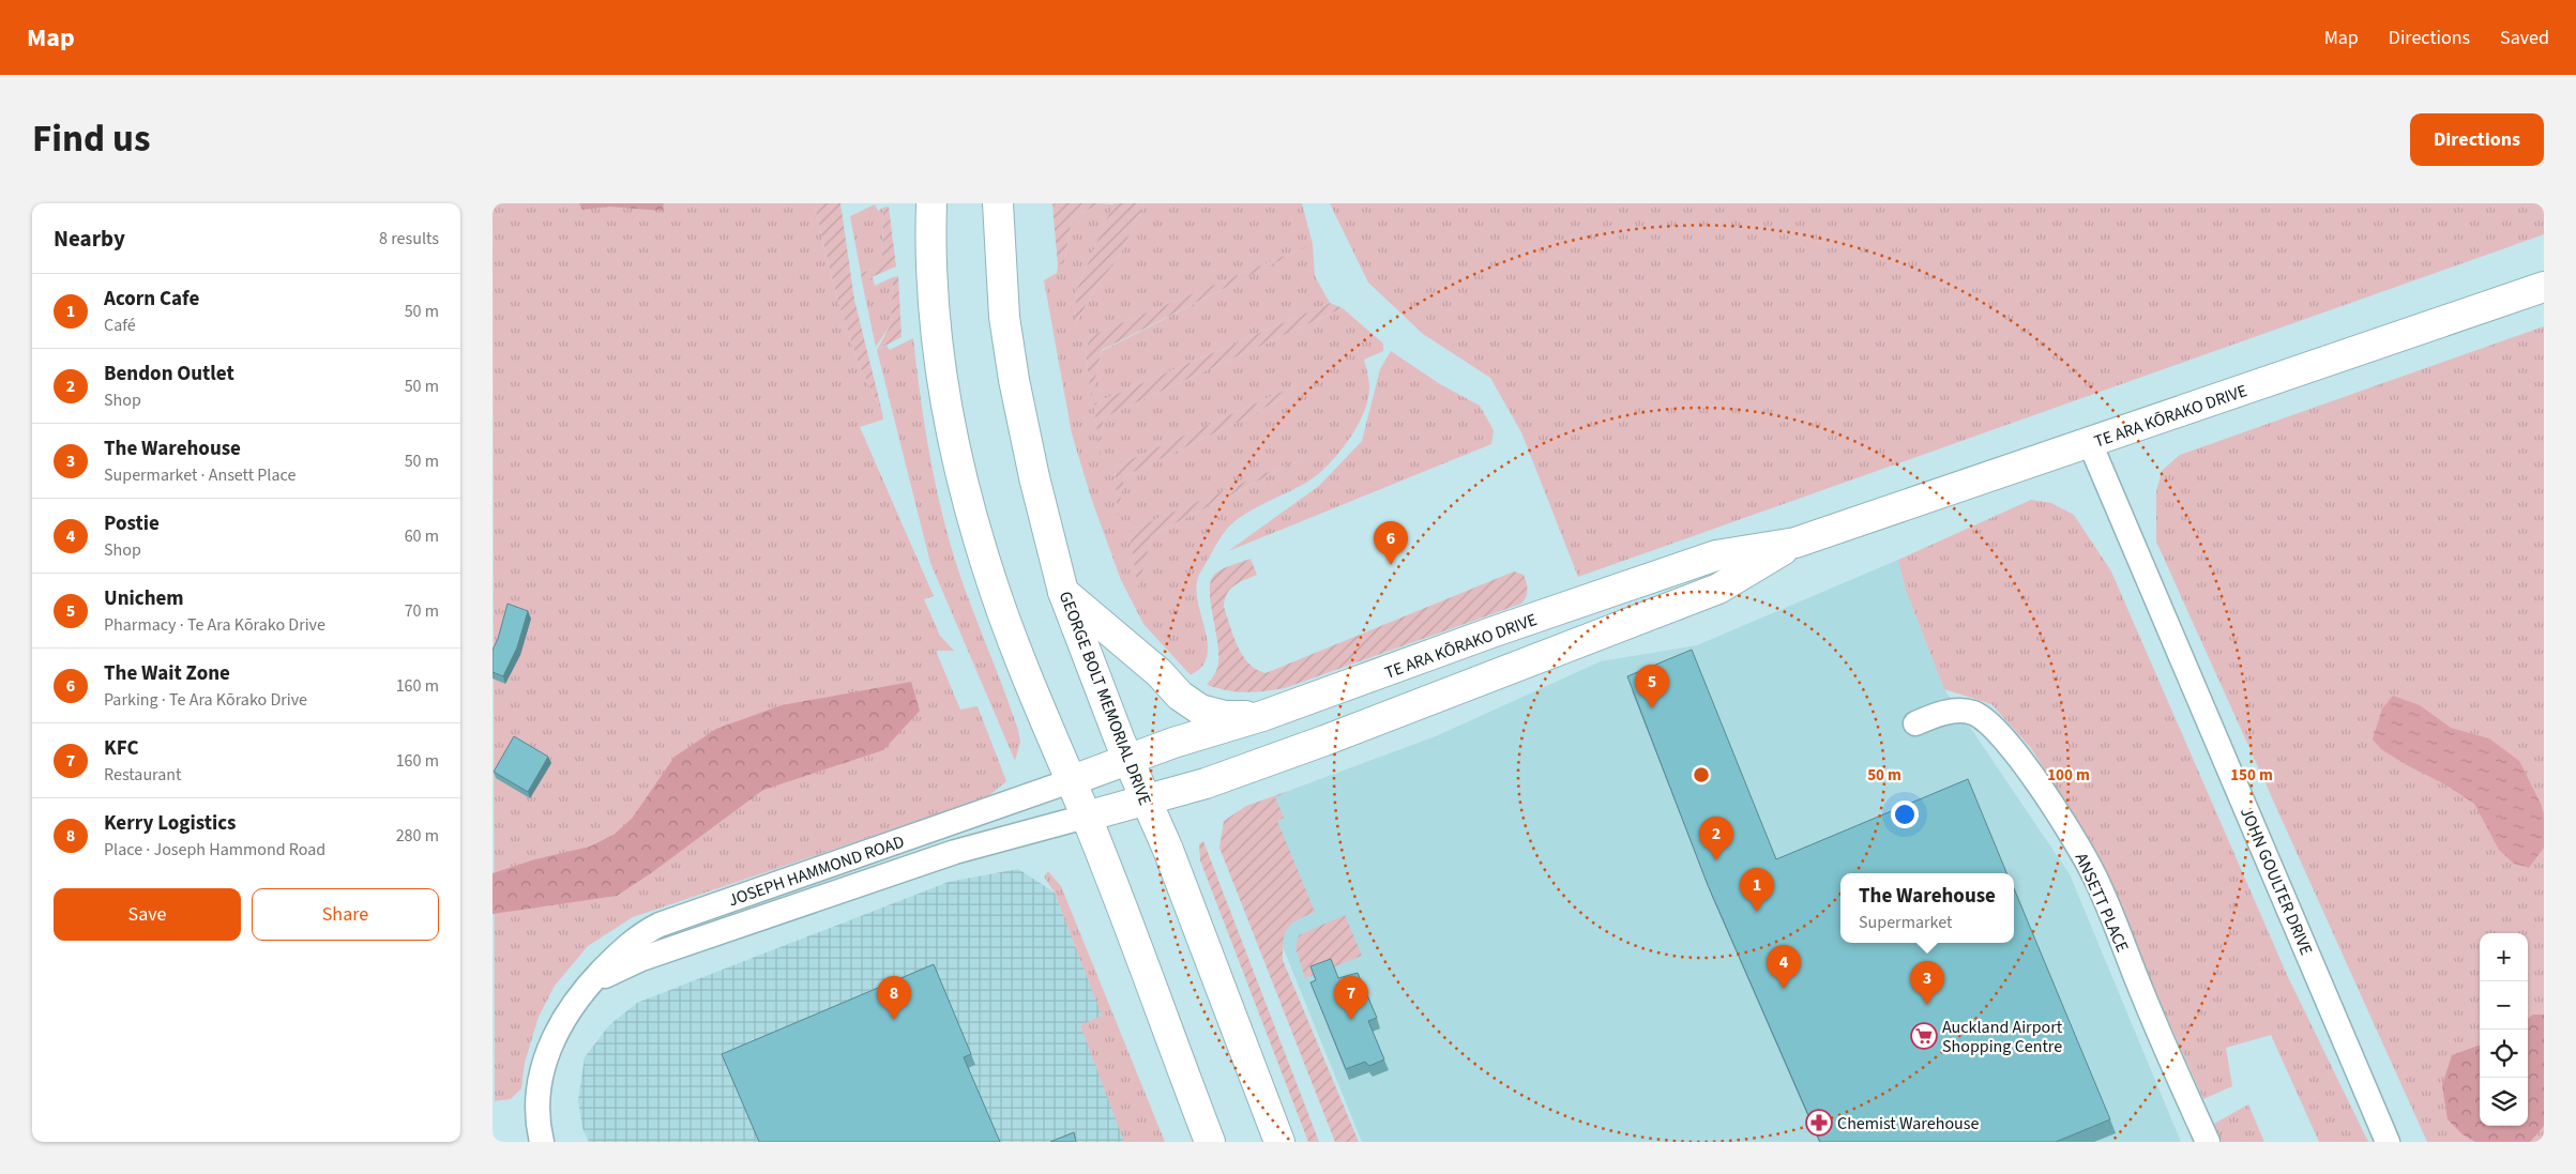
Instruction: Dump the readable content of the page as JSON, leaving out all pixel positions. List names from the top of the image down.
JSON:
{
  "streets": {
    "street": [
      "TE ARA KŌRAKO DRIVE",
      "GEORGE BOLT MEMORIAL DRIVE",
      "JOSEPH HAMMOND ROAD",
      "JOHN GOULTER DRIVE",
      "ANSETT PLACE"
    ]
  },
  "crossings": [
    ["TE ARA KŌRAKO DRIVE", "GEORGE BOLT MEMORIAL DRIVE"],
    ["TE ARA KŌRAKO DRIVE", "JOSEPH HAMMOND ROAD"],
    ["TE ARA KŌRAKO DRIVE", "JOHN GOULTER DRIVE"]
  ],
  "places": {
    "supermarket": ["Auckland Airport Shopping Centre"],
    "pharmacy": ["Chemist Warehouse"]
  },
  "page": {
    "header": "Map",
    "nav": ["Map", "Directions", "Saved"],
    "title": "Find us",
    "buttons": [
      "Directions",
      ["Save", "Share"]
    ],
    "heading": ["Nearby", "8 results"],
    "list": [
      {
        "mark": "1",
        "name": "Acorn Cafe",
        "note": "Café",
        "value": "50 m"
      },
      {
        "mark": "2",
        "name": "Bendon Outlet",
        "note": "Shop",
        "value": "50 m"
      },
      {
        "mark": "3",
        "name": "The Warehouse",
        "note": "Supermarket · Ansett Place",
        "value": "50 m"
      },
      {
        "mark": "4",
        "name": "Postie",
        "note": "Shop",
        "value": "60 m"
      },
      {
        "mark": "5",
        "name": "Unichem",
        "note": "Pharmacy · Te Ara Kōrako Drive",
        "value": "70 m"
      },
      {
        "mark": "6",
        "name": "The Wait Zone",
        "note": "Parking · Te Ara Kōrako Drive",
        "value": "160 m"
      },
      {
        "mark": "7",
        "name": "KFC",
        "note": "Restaurant",
        "value": "160 m"
      },
      {
        "mark": "8",
        "name": "Kerry Logistics",
        "note": "Place · Joseph Hammond Road",
        "value": "280 m"
      }
    ],
    "pins": [
      "6",
      "5",
      "2",
      "1",
      "4",
      "3",
      "7",
      "8"
    ],
    "popup": ["The Warehouse", "Supermarket"],
    "map_buttons": ["+", "−"]
  },
  "rings": ["50 m", "100 m", "150 m"]
}
